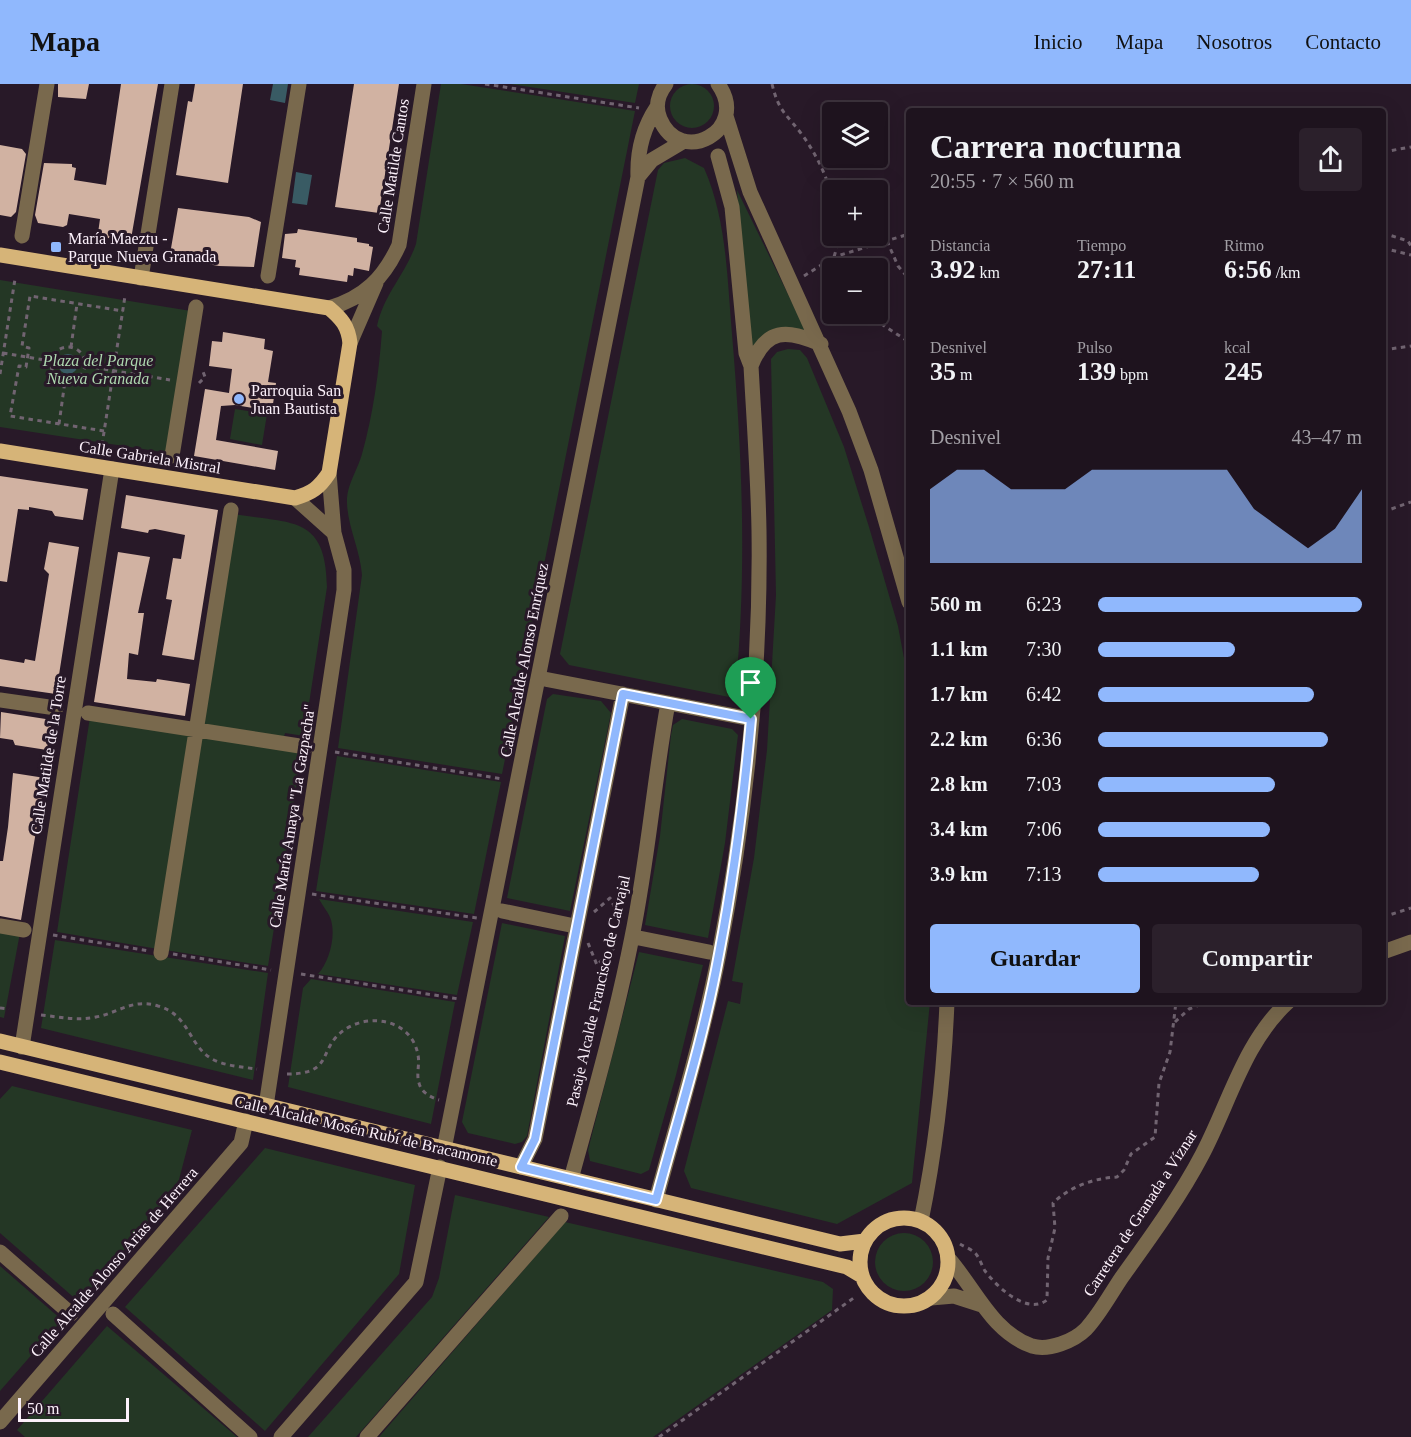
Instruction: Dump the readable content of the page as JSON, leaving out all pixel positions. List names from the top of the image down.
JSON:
{
  "streets": {
    "main road": ["Calle Gabriela Mistral", "Calle Alcalde Mosén Rubí de Bracamonte"],
    "street": [
      "Calle Matilde Cantos",
      "Calle Alcalde Alonso Enríquez",
      "Calle Matilde de la Torre",
      "Calle María Amaya \"La Gazpacha\"",
      "Pasaje Alcalde Francisco de Carvajal",
      "Carretera de Granada a Víznar",
      "Calle Alcalde Alonso Arias de Herrera"
    ]
  },
  "crossings": [
    ["Calle Gabriela Mistral", "Calle Matilde de la Torre"],
    ["Calle Alcalde Alonso Enríquez", "Calle Alcalde Mosén Rubí de Bracamonte"],
    ["Calle Matilde de la Torre", "Calle Alcalde Mosén Rubí de Bracamonte"],
    ["Calle María Amaya \"La Gazpacha\"", "Calle Alcalde Mosén Rubí de Bracamonte"],
    ["Pasaje Alcalde Francisco de Carvajal", "Calle Alcalde Mosén Rubí de Bracamonte"],
    ["Calle Alcalde Mosén Rubí de Bracamonte", "Calle Alcalde Alonso Arias de Herrera"]
  ],
  "parks": ["Plaza del Parque Nueva Granada"],
  "places": {
    "transit": ["María Maeztu - Parque Nueva Granada"],
    "other": ["Parroquia San Juan Bautista"]
  },
  "scale_bar": "50 m",
  "page": {
    "header": "Mapa",
    "nav": [
      "Inicio",
      "Mapa",
      "Nosotros",
      "Contacto"
    ],
    "map_buttons": ["+", "−"],
    "heading": ["Carrera nocturna", "20:55 · 7 × 560 m"],
    "stats": [
      ["Distancia", "3.92 km"],
      ["Tiempo", "27:11"],
      ["Ritmo", "6:56 /km"],
      ["Desnivel", "35 m"],
      ["Pulso", "139 bpm"],
      ["kcal", "245"]
    ],
    "chart": ["Desnivel", "43–47 m"],
    "list": [
      {
        "name": "560 m",
        "note": "6:23"
      },
      {
        "name": "1.1 km",
        "note": "7:30"
      },
      {
        "name": "1.7 km",
        "note": "6:42"
      },
      {
        "name": "2.2 km",
        "note": "6:36"
      },
      {
        "name": "2.8 km",
        "note": "7:03"
      },
      {
        "name": "3.4 km",
        "note": "7:06"
      },
      {
        "name": "3.9 km",
        "note": "7:13"
      }
    ],
    "buttons": ["Guardar", "Compartir"],
    "scale": "50 m"
  }
}
